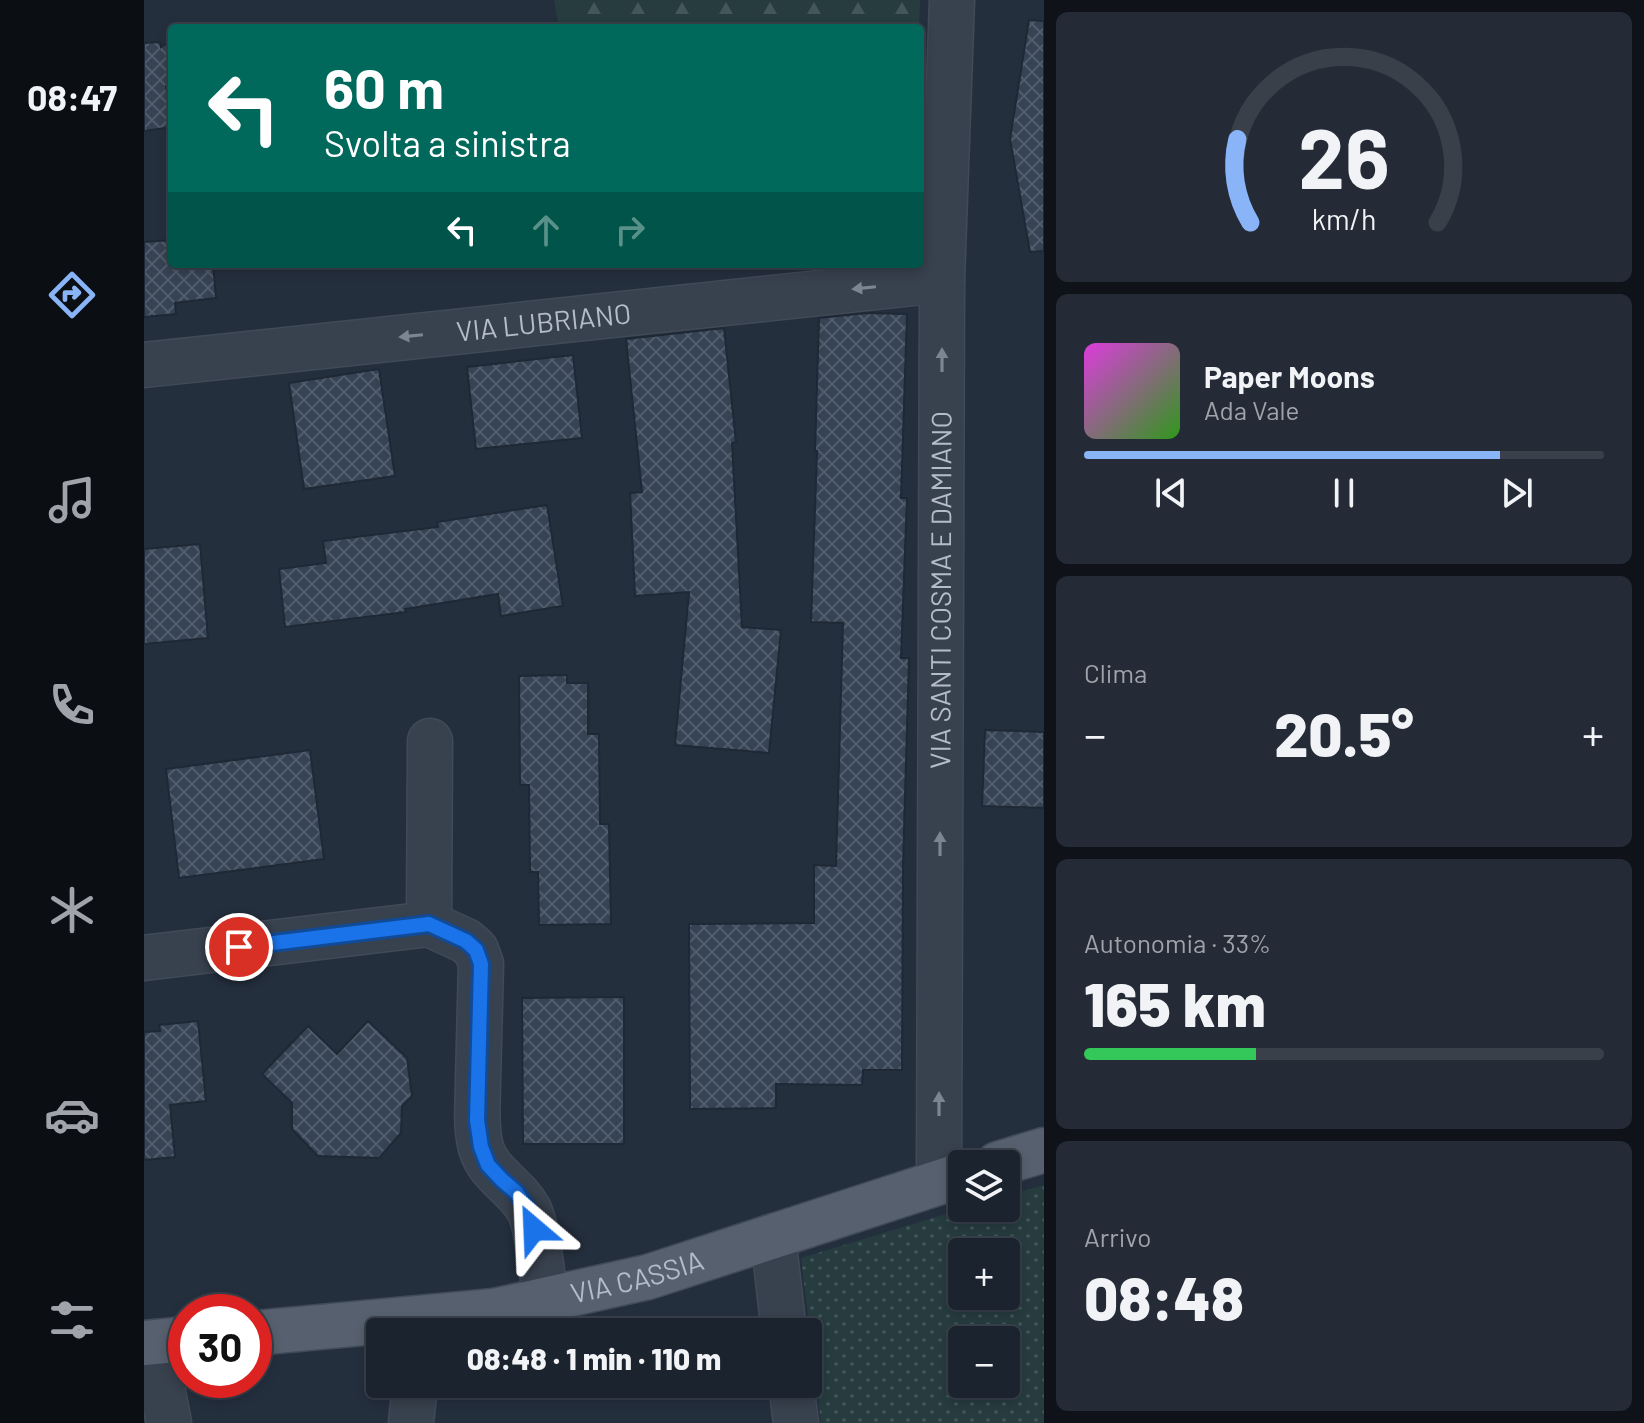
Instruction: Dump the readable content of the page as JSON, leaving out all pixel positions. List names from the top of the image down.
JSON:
{
  "streets": {
    "main road": ["VIA CASSIA"],
    "street": ["VIA LUBRIANO", "VIA SANTI COSMA E DAMIANO"]
  },
  "crossings": [
    ["VIA LUBRIANO", "VIA SANTI COSMA E DAMIANO"]
  ],
  "one_way": ["VIA LUBRIANO", "VIA SANTI COSMA E DAMIANO"],
  "page": {
    "tabs": "08:47",
    "turn": ["60 m", "Svolta a sinistra"],
    "song": ["Paper Moons", "Ada Vale"],
    "tile": [
      "Clima",
      ["Autonomia · 33%", "165 km"],
      ["Arrivo", "08:48"]
    ],
    "heat": ["−", "20.5°", "+"],
    "map_buttons": ["+", "−"],
    "limit": "30",
    "trip": "08:48 · 1 min · 110 m",
    "gauge": ["26", "km/h"]
  }
}
